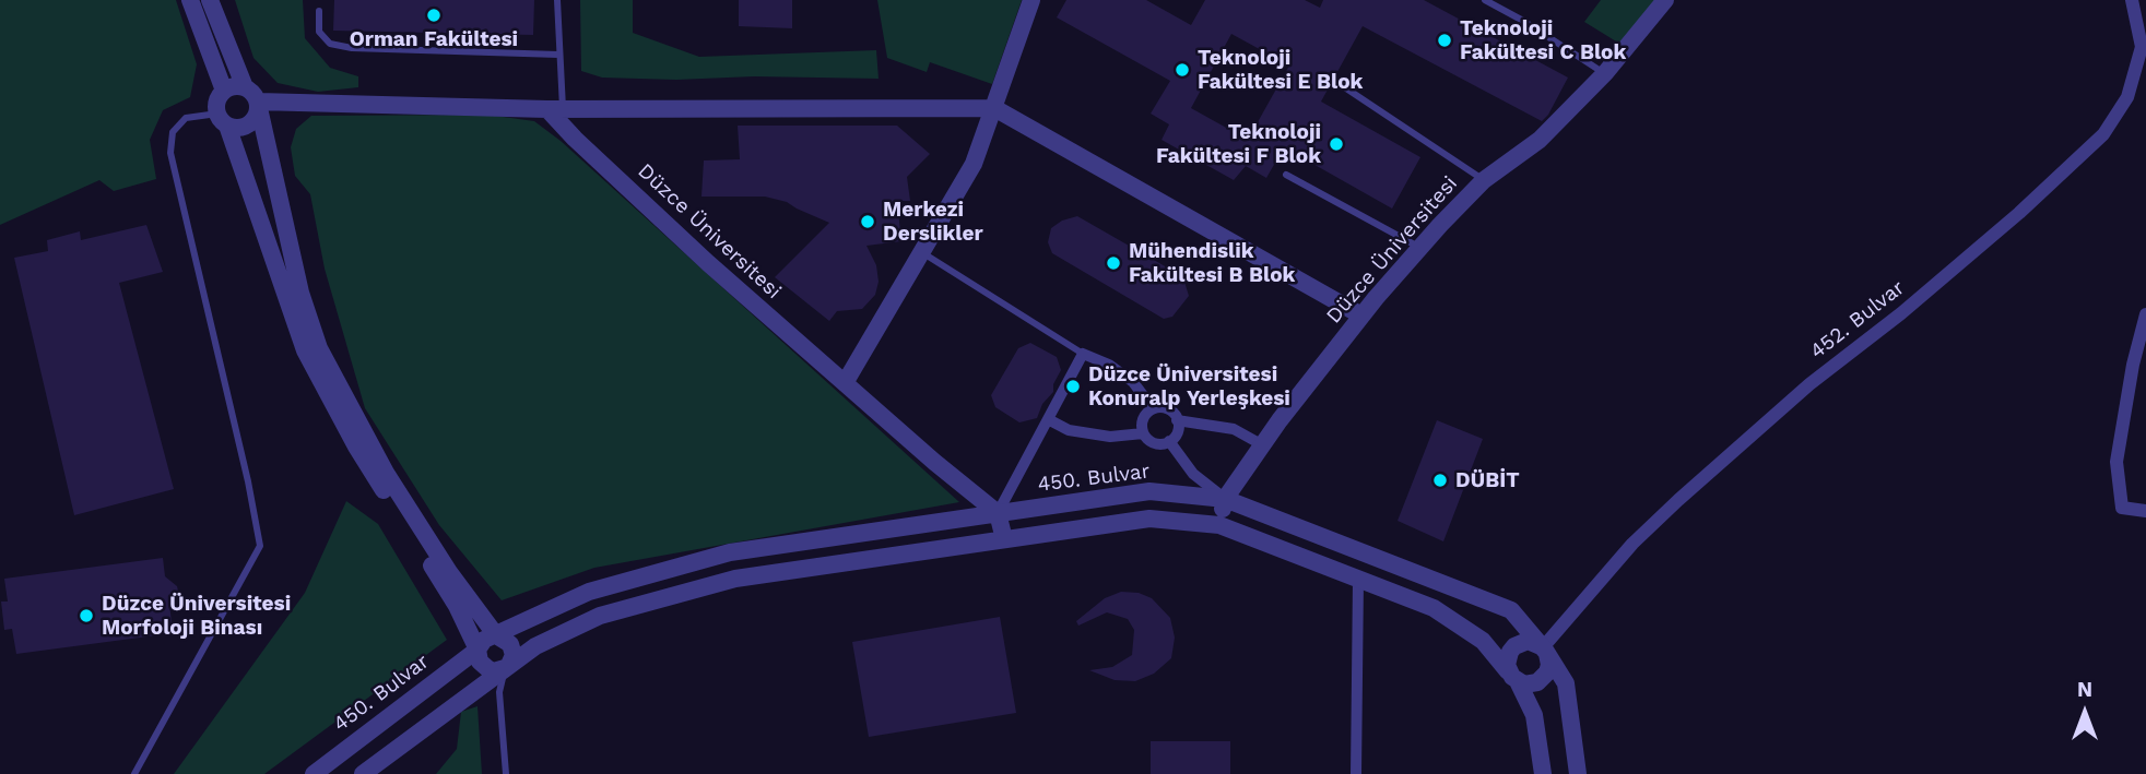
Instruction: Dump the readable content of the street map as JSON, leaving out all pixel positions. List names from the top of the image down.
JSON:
{
  "streets": {
    "street": ["Düzce Üniversitesi", "452. Bulvar", "450. Bulvar"]
  },
  "crossings": [
    ["Düzce Üniversitesi", "450. Bulvar"],
    ["452. Bulvar", "450. Bulvar"]
  ],
  "places": [
    "Orman Fakültesi",
    "Teknoloji Fakültesi C Blok",
    "Teknoloji Fakültesi E Blok",
    "Teknoloji Fakültesi F Blok",
    "Merkezi Derslikler",
    "Mühendislik Fakültesi B Blok",
    "Düzce Üniversitesi Konuralp Yerleşkesi",
    "DÜBİT",
    "Düzce Üniversitesi Morfoloji Binası"
  ],
  "north": "top"
}
